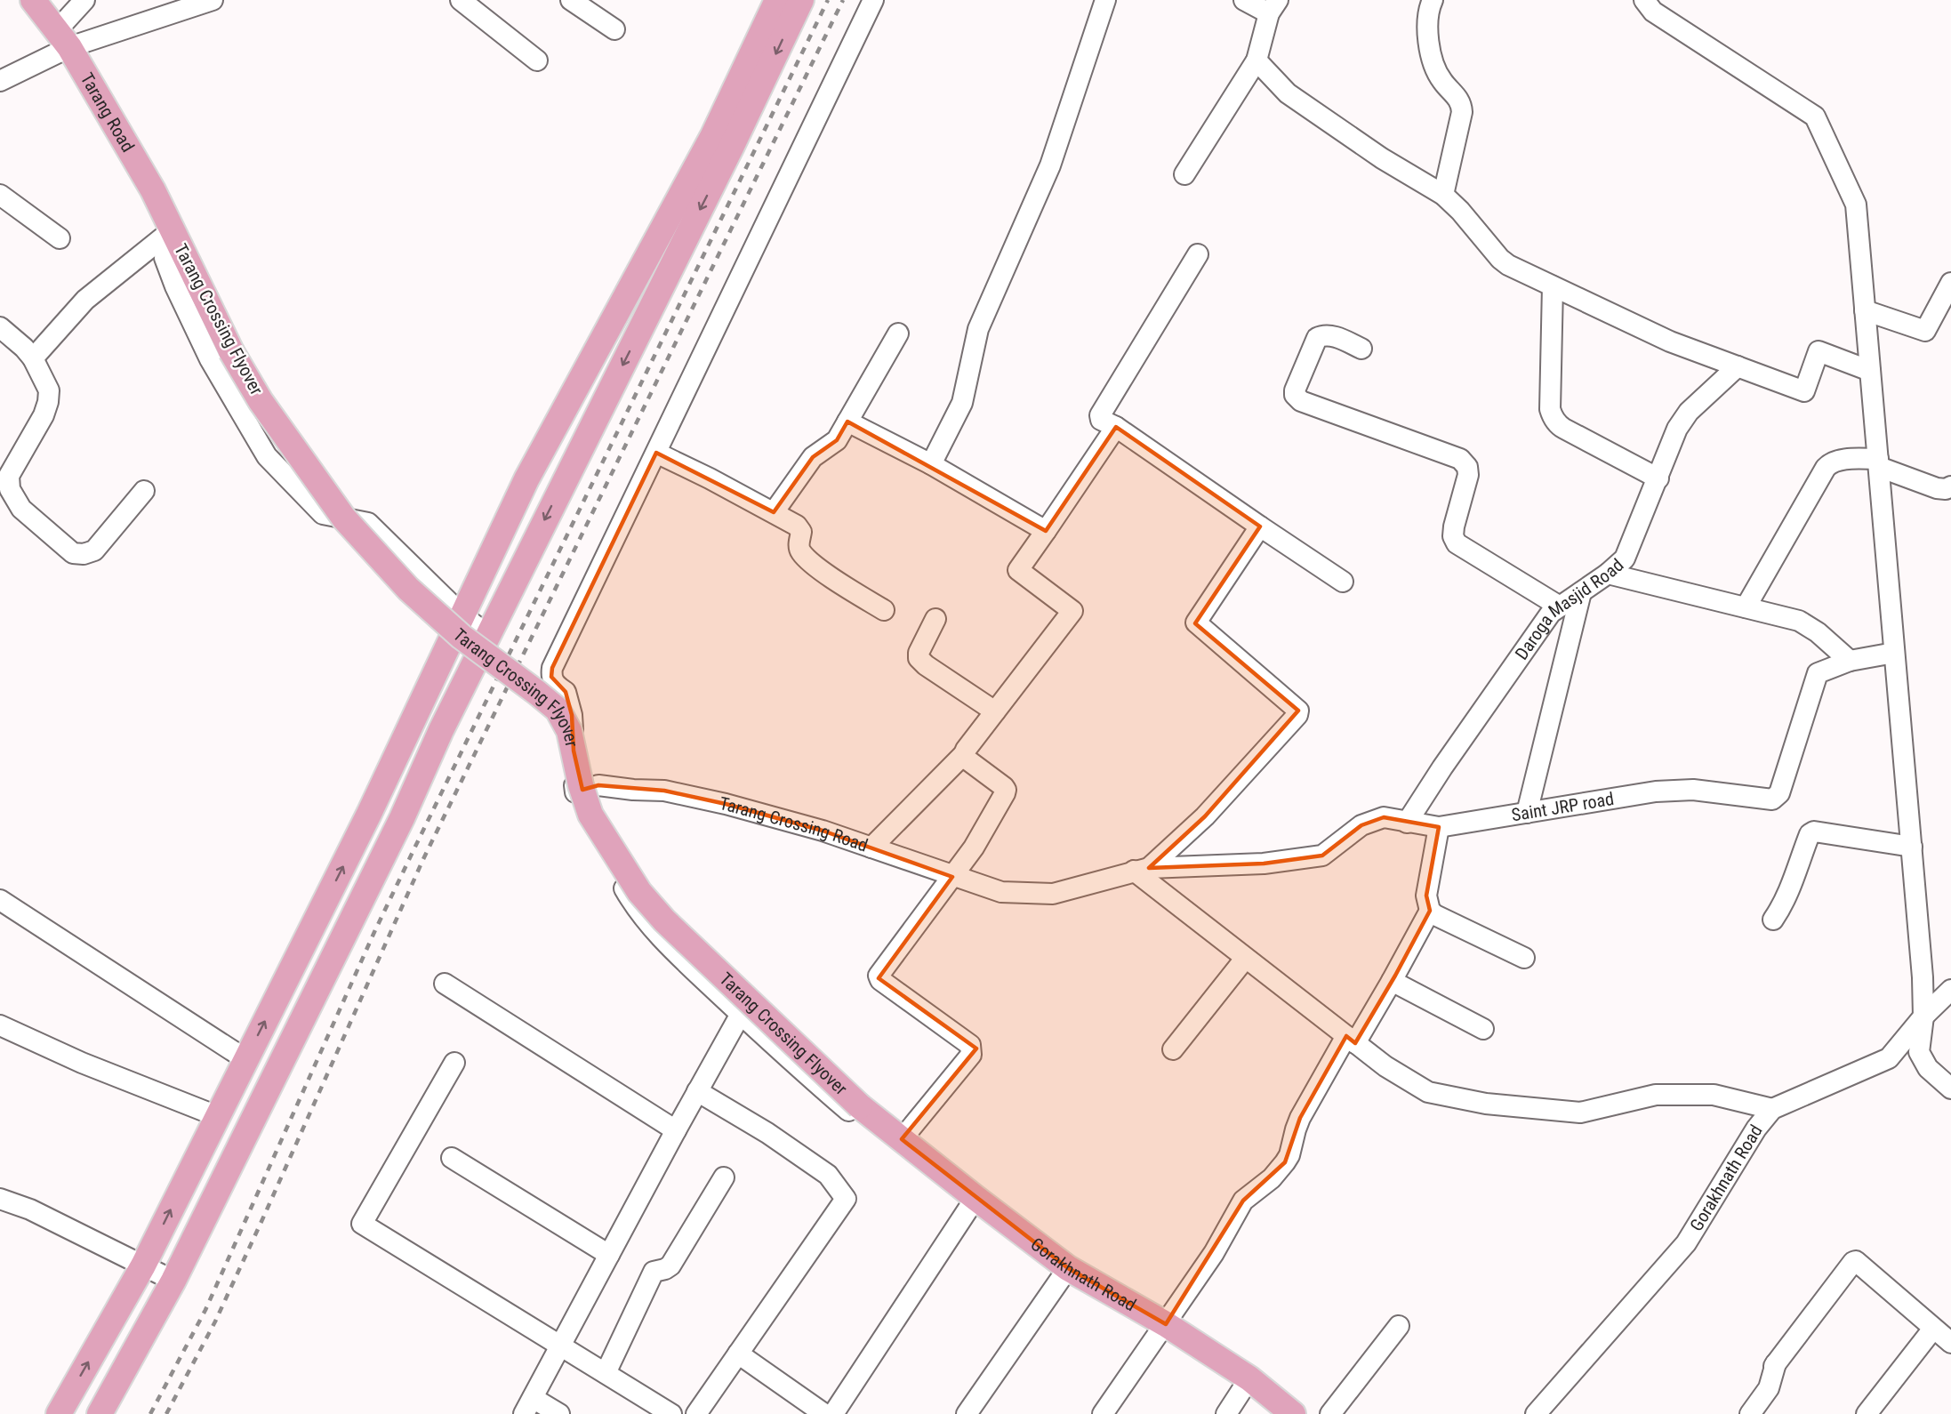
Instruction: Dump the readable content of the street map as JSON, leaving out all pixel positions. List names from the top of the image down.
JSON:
{
  "streets": {
    "main road": ["Tarang Road", "Tarang Crossing Flyover", "Gorakhnath Road"],
    "street": ["Daroga Masjid Road", "Saint JRP road", "Tarang Crossing Road"]
  },
  "crossings": [
    ["Tarang Road", "Tarang Crossing Flyover"],
    ["Tarang Crossing Flyover", "Gorakhnath Road"],
    ["Daroga Masjid Road", "Saint JRP road"],
    ["Saint JRP road", "Tarang Crossing Road"]
  ]
}
